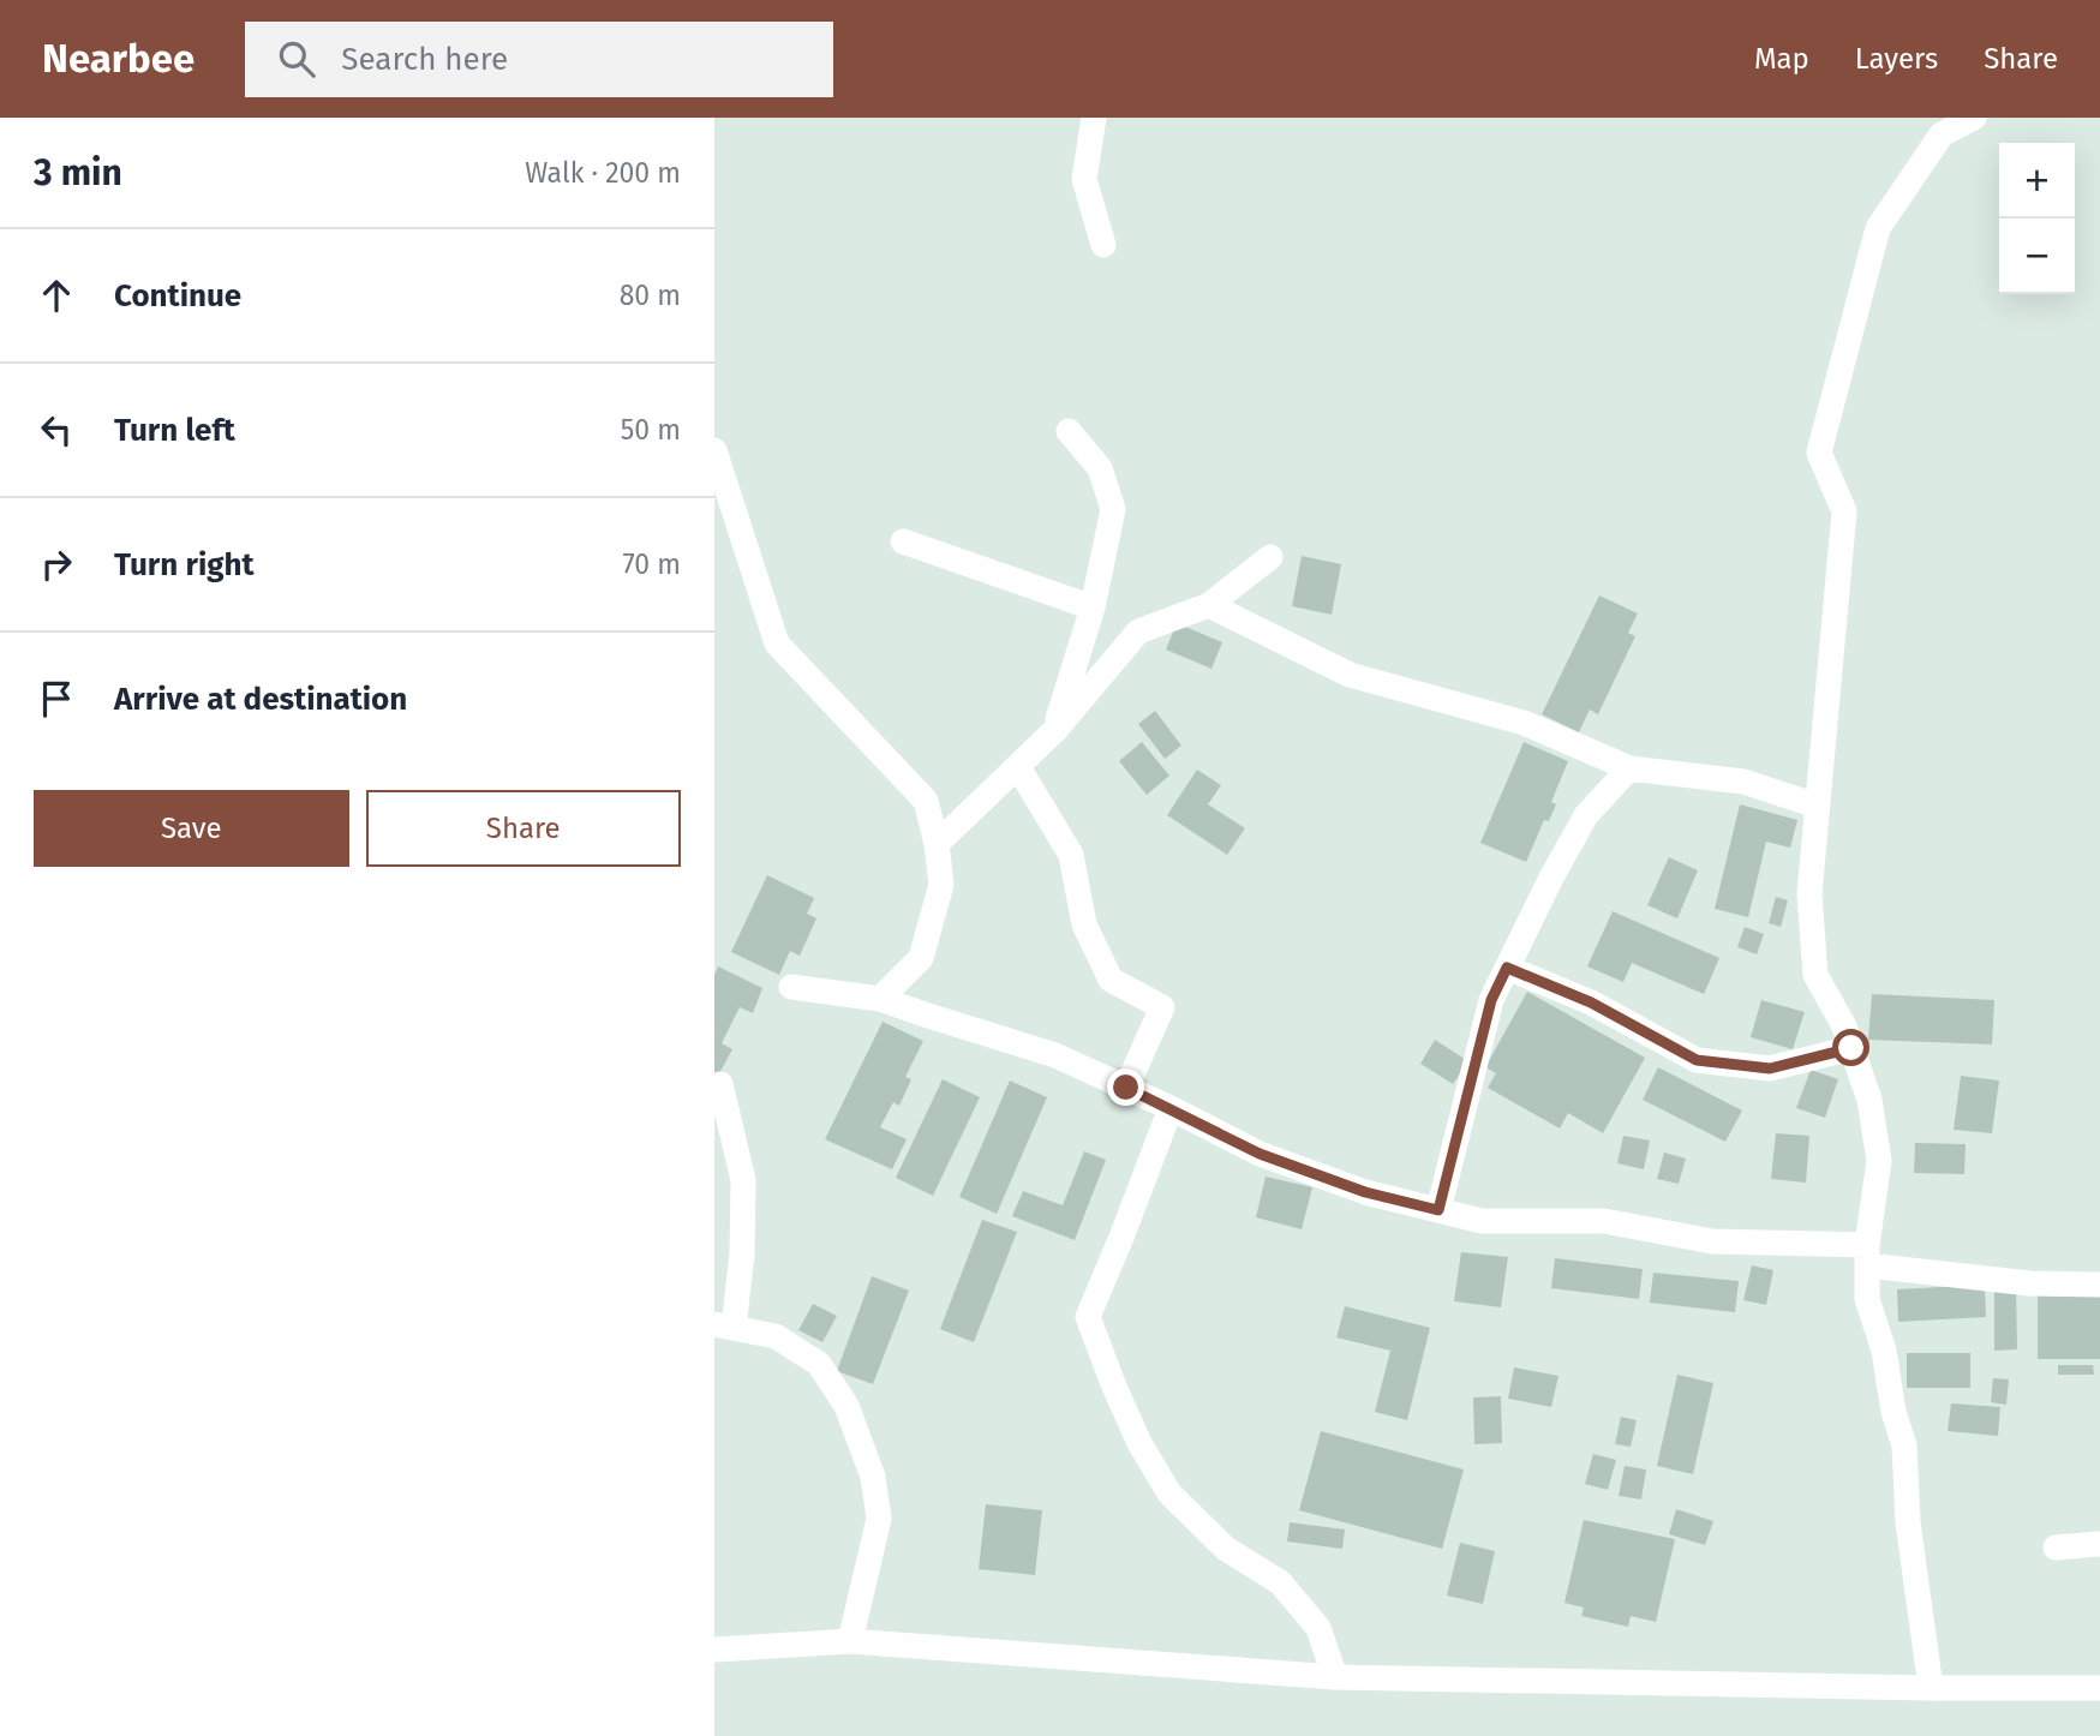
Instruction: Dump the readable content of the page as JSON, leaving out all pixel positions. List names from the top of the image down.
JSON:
{
  "page": {
    "header": "Nearbee",
    "search": "Search here",
    "nav": ["Map", "Layers", "Share"],
    "heading": ["3 min", "Walk · 200 m"],
    "map_buttons": ["+", "−"],
    "list": [
      ["Continue", "80 m"],
      ["Turn left", "50 m"],
      ["Turn right", "70 m"],
      "Arrive at destination"
    ],
    "buttons": ["Save", "Share"]
  }
}
